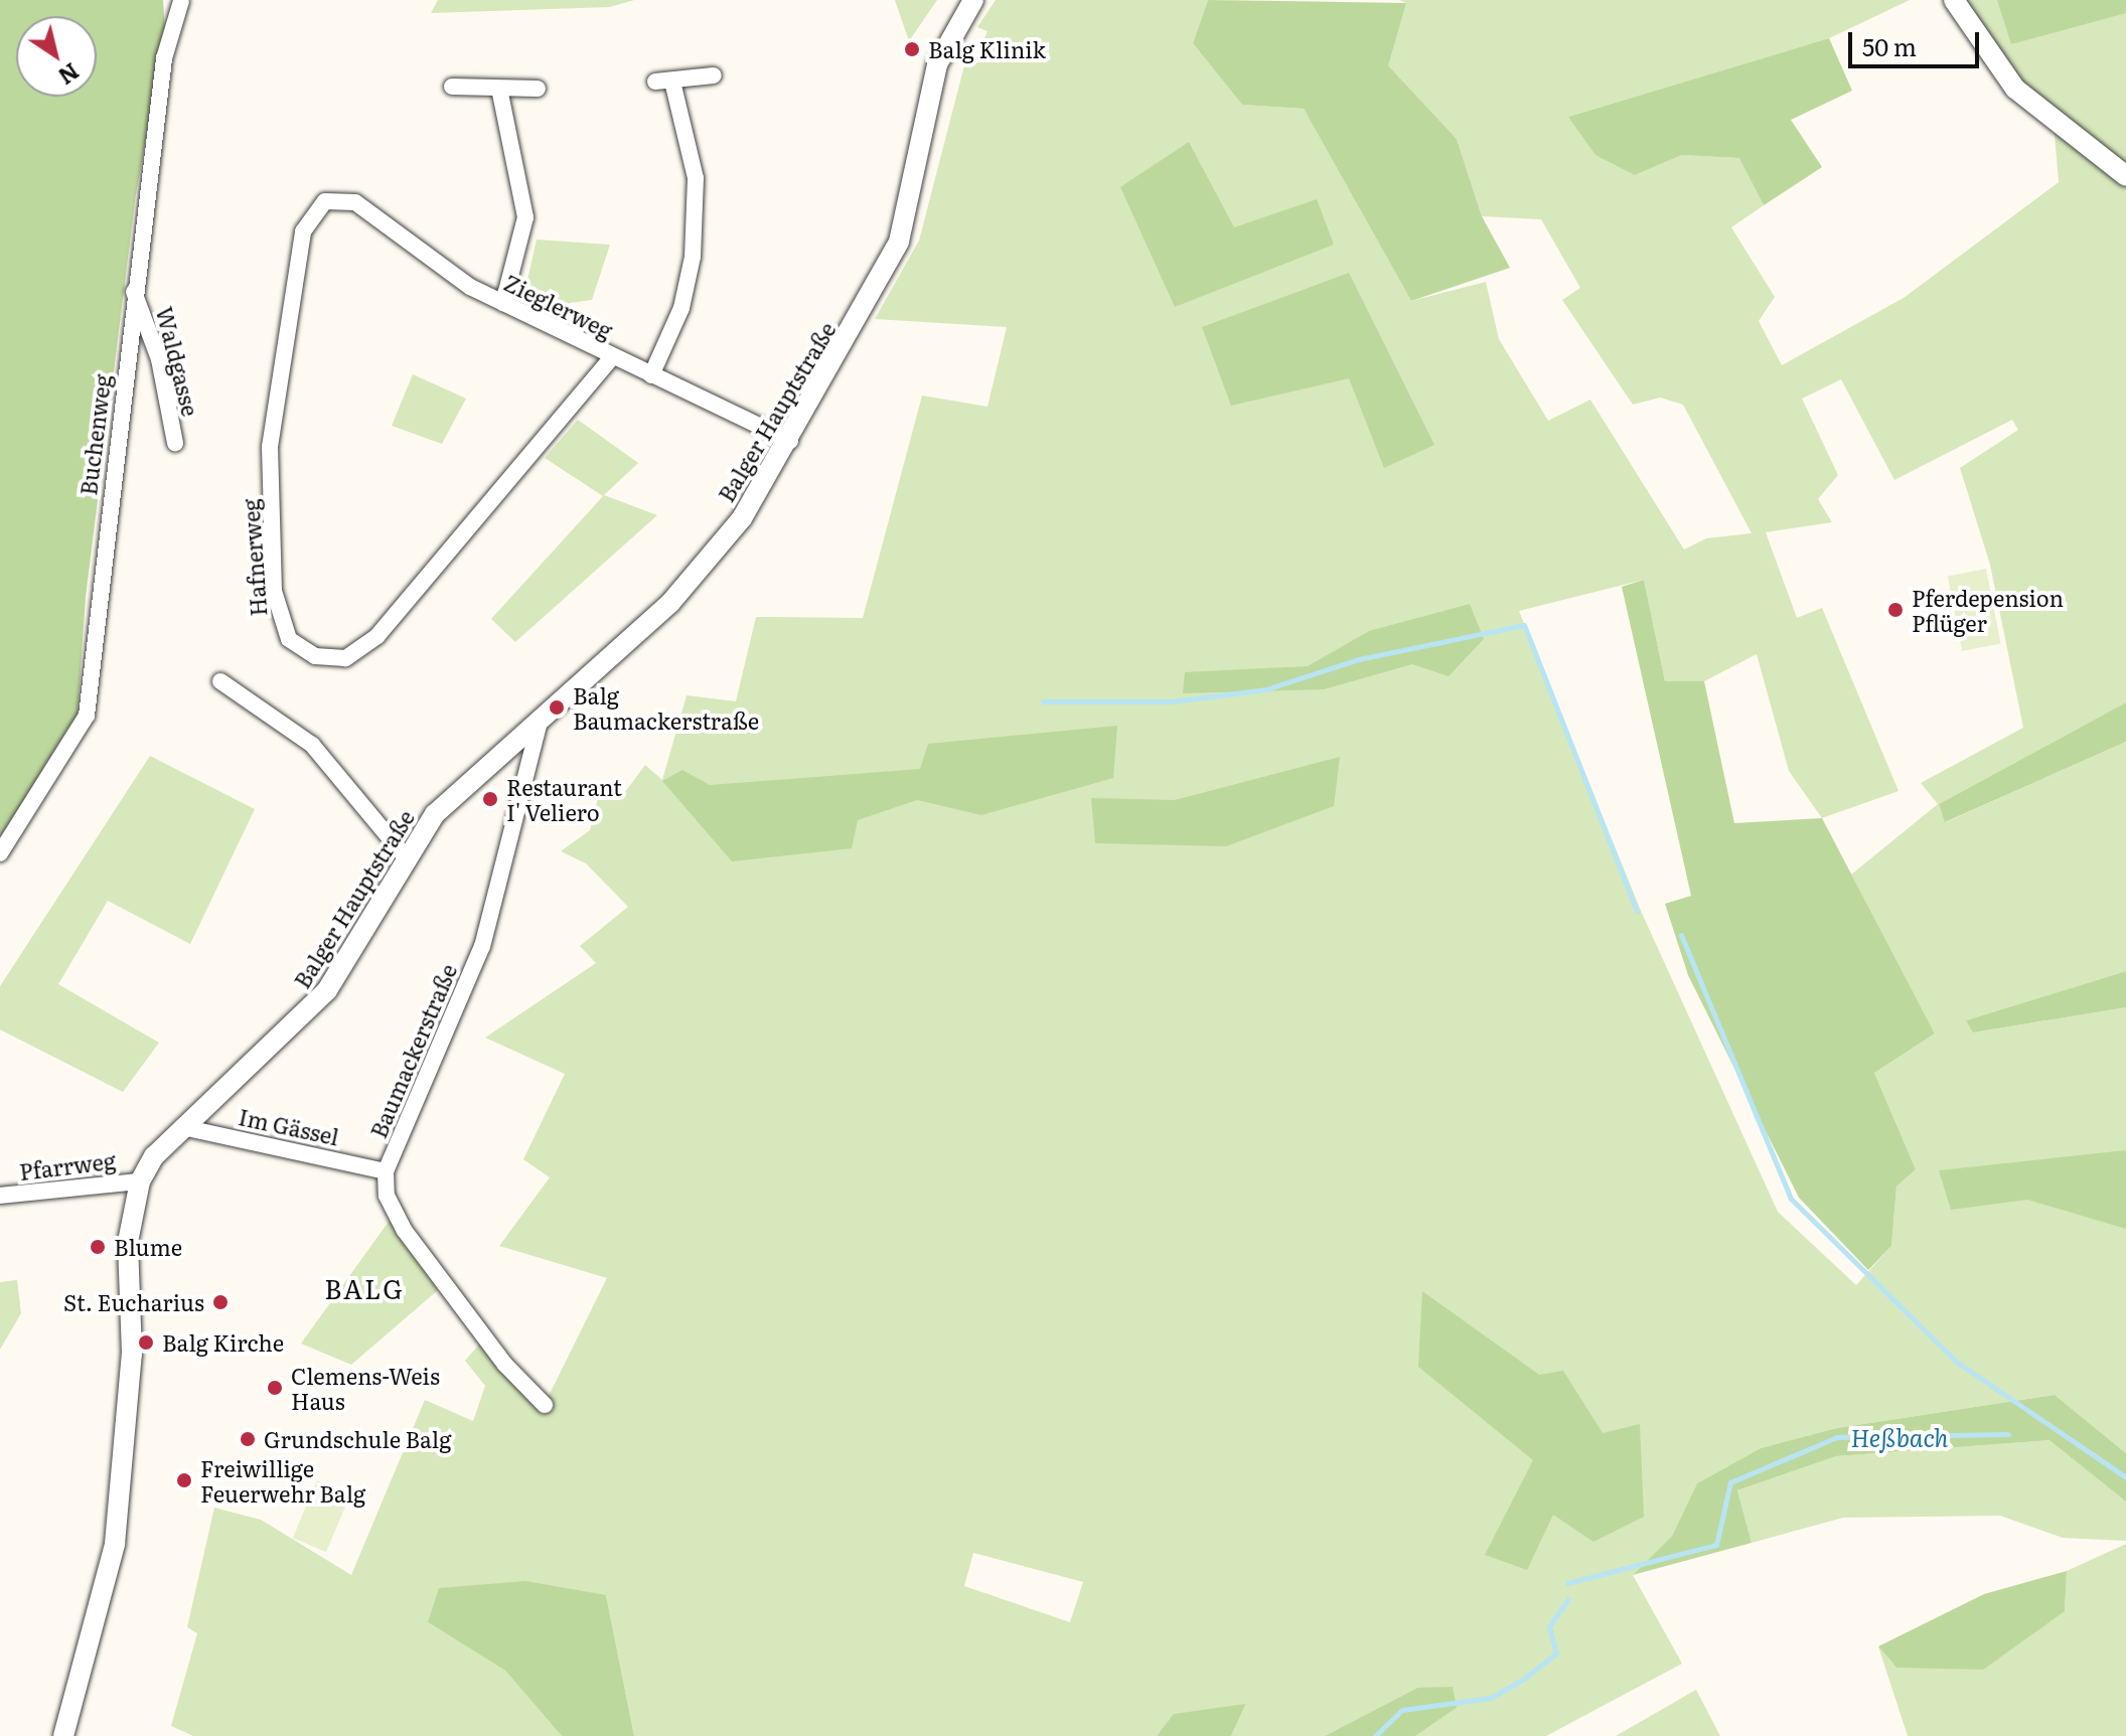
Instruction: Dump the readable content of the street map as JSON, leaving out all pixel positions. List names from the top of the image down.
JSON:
{
  "streets": {
    "street": [
      "Zieglerweg",
      "Waldgasse",
      "Balger Hauptstraße",
      "Buchenweg",
      "Hafnerweg",
      "Baumackerstraße",
      "Im Gässel",
      "Pfarrweg"
    ]
  },
  "crossings": [
    ["Zieglerweg", "Balger Hauptstraße"],
    ["Zieglerweg", "Hafnerweg"],
    ["Waldgasse", "Buchenweg"],
    ["Balger Hauptstraße", "Baumackerstraße"],
    ["Balger Hauptstraße", "Im Gässel"],
    ["Balger Hauptstraße", "Pfarrweg"],
    ["Baumackerstraße", "Im Gässel"]
  ],
  "districts": ["BALG"],
  "water": ["Heßbach"],
  "places": [
    "Balg Klinik",
    "Pferdepension Pflüger",
    "Balg Baumackerstraße",
    "Restaurant I' Veliero",
    "Blume",
    "St. Eucharius",
    "Balg Kirche",
    "Clemens-Weis Haus",
    "Grundschule Balg",
    "Freiwillige Feuerwehr Balg"
  ],
  "scale_bar": "50 m",
  "north": "bottom right"
}
